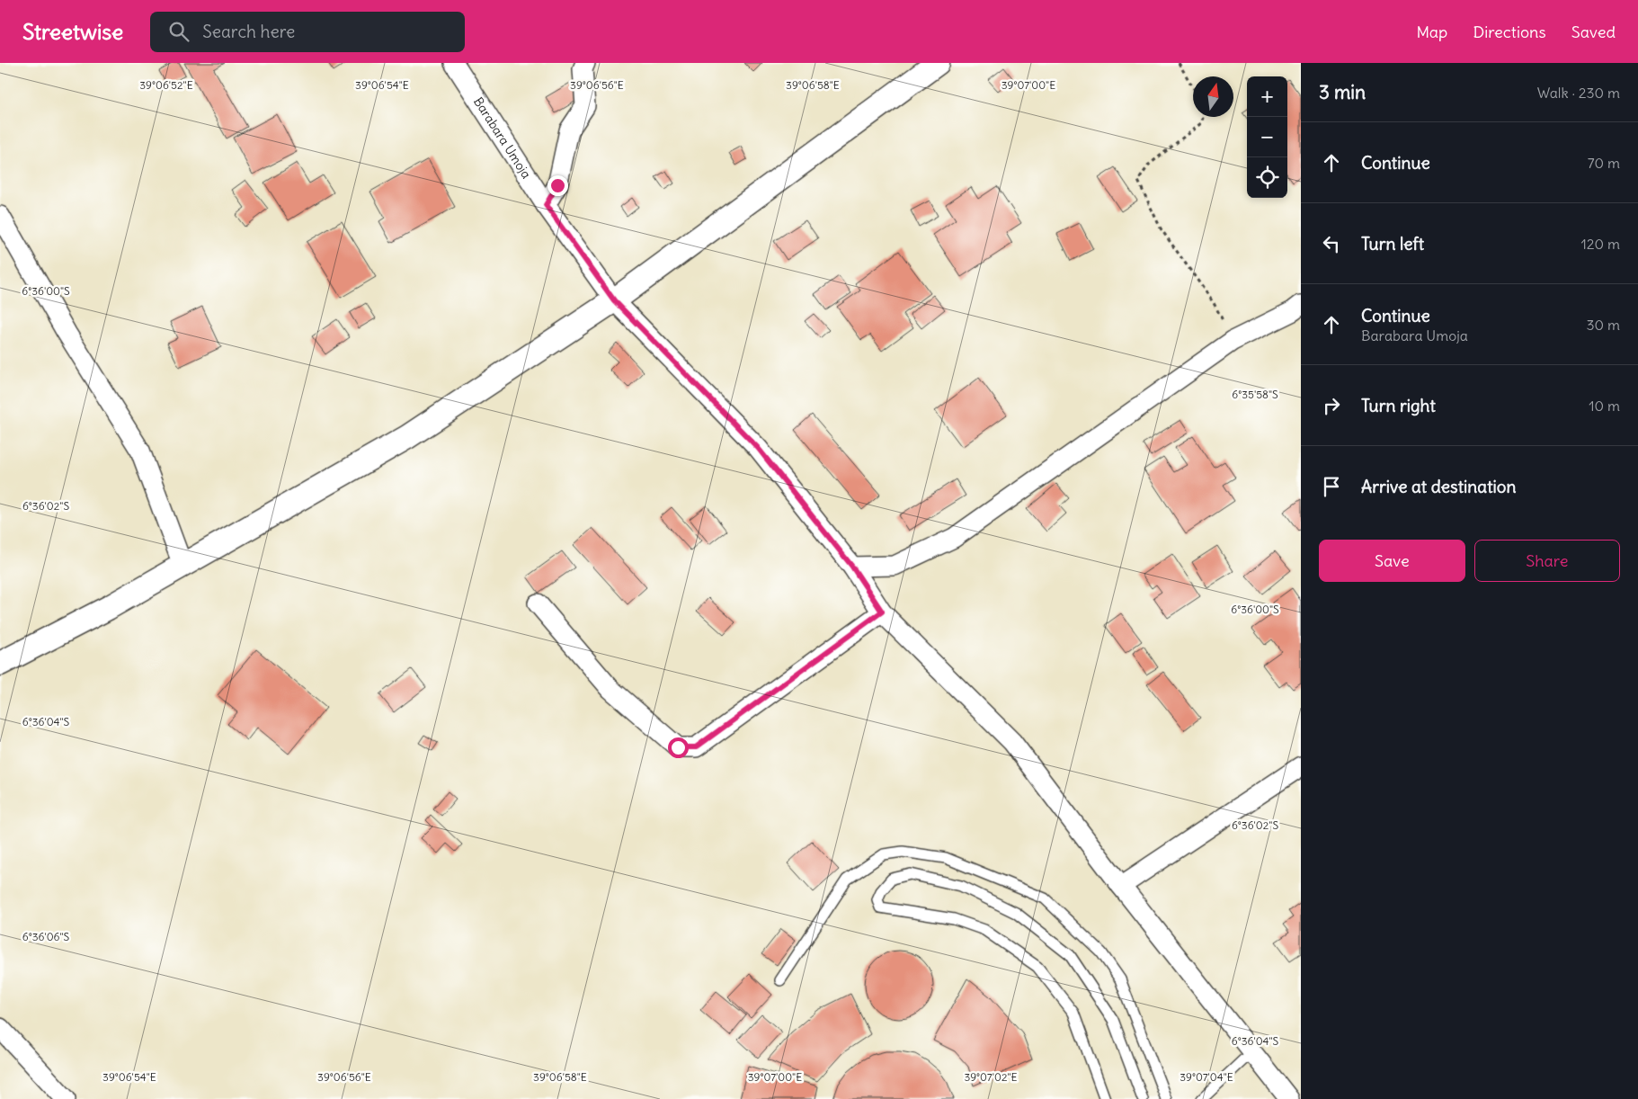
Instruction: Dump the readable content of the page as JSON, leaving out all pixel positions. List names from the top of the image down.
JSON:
{
  "streets": {
    "street": ["Barabara Umoja"]
  },
  "north": "top",
  "page": {
    "header": "Streetwise",
    "search": "Search here",
    "nav": ["Map", "Directions", "Saved"],
    "heading": ["3 min", "Walk · 230 m"],
    "map_buttons": ["+", "−"],
    "list": [
      ["Continue", "70 m"],
      ["Turn left", "120 m"],
      ["Continue", "Barabara Umoja", "30 m"],
      ["Turn right", "10 m"],
      "Arrive at destination"
    ],
    "buttons": ["Save", "Share"]
  },
  "coordinates": [
    "39°06'52\"E",
    "39°06'54\"E",
    "39°06'56\"E",
    "39°06'58\"E",
    "39°07'00\"E",
    "6°36'00\"S",
    "6°35'58\"S",
    "6°36'02\"S",
    "6°36'04\"S",
    "6°36'06\"S",
    "39°07'02\"E",
    "39°07'04\"E"
  ]
}
